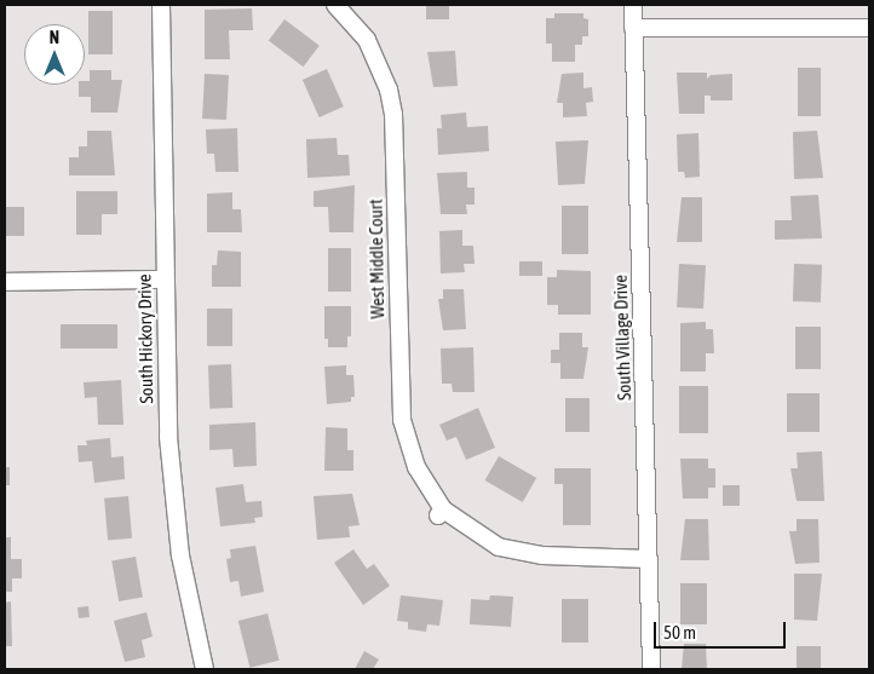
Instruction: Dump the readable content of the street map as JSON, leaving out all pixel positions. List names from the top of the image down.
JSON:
{
  "streets": {
    "street": ["West Middle Court", "South Village Drive", "South Hickory Drive"]
  },
  "crossings": [
    ["West Middle Court", "South Village Drive"]
  ],
  "scale_bar": "50 m",
  "north": "top"
}
